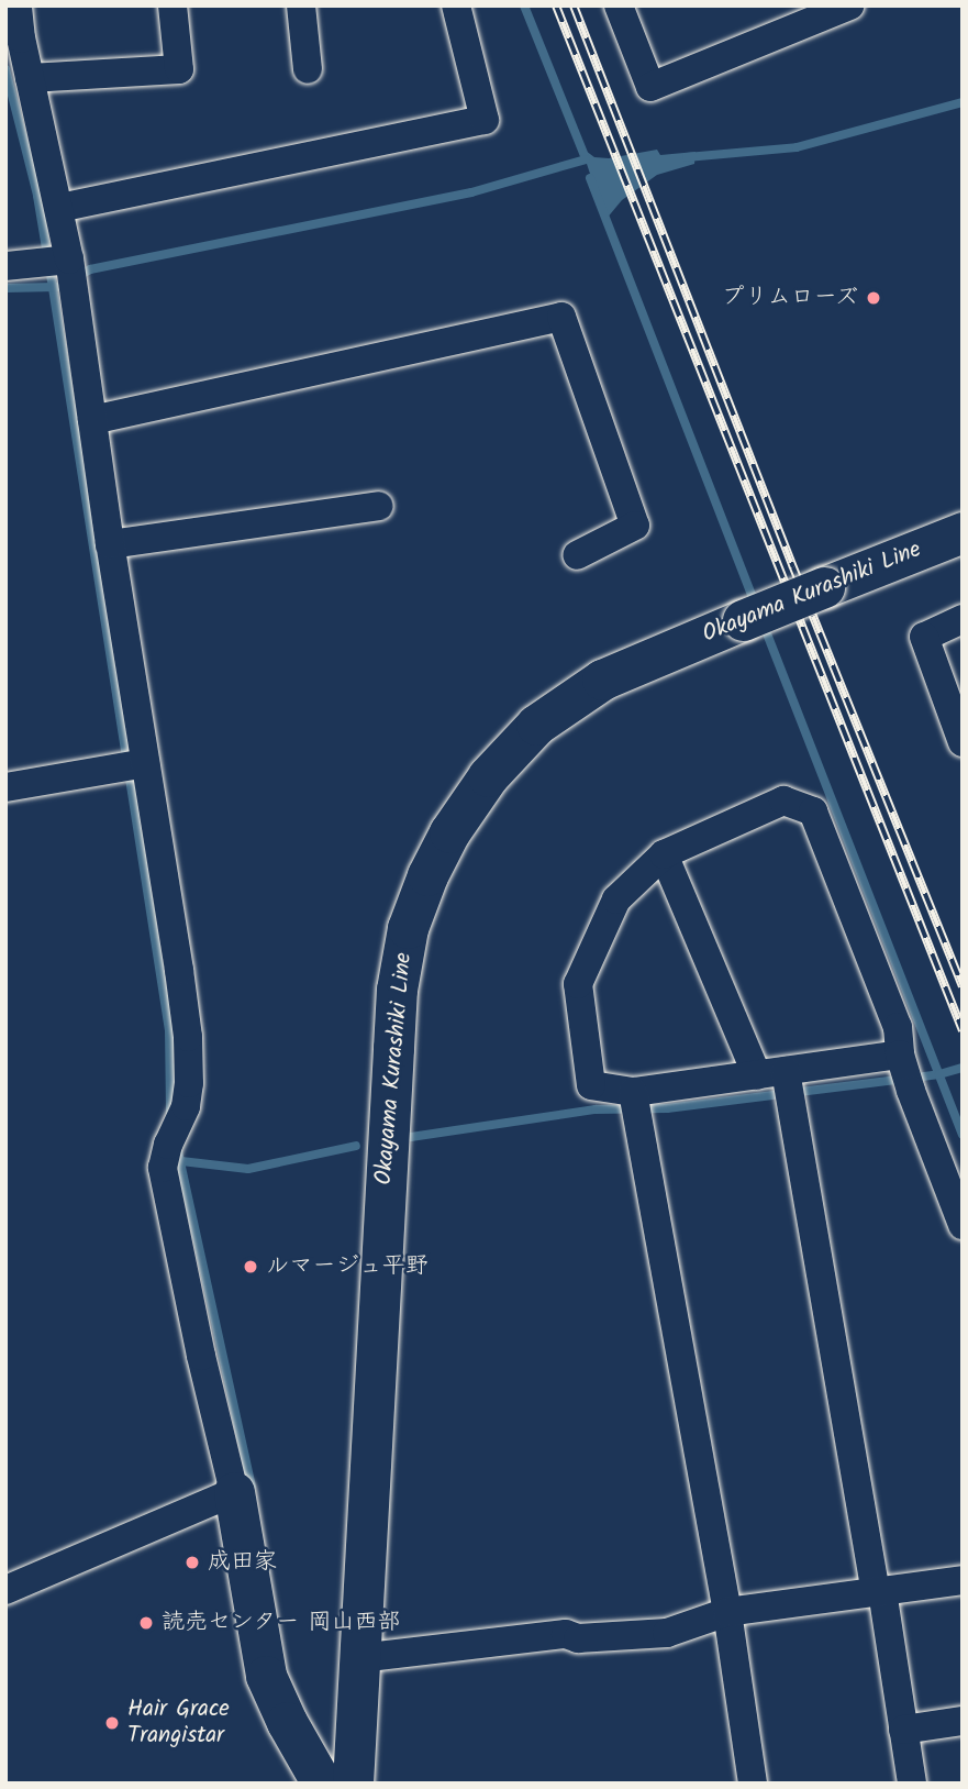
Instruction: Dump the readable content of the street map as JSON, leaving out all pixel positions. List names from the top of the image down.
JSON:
{
  "streets": {
    "main road": ["Okayama Kurashiki Line"]
  },
  "places": [
    "プリムローズ",
    "ルマージュ平野",
    "成田家",
    "読売センター 岡山西部",
    "Hair Grace Trangistar"
  ]
}
